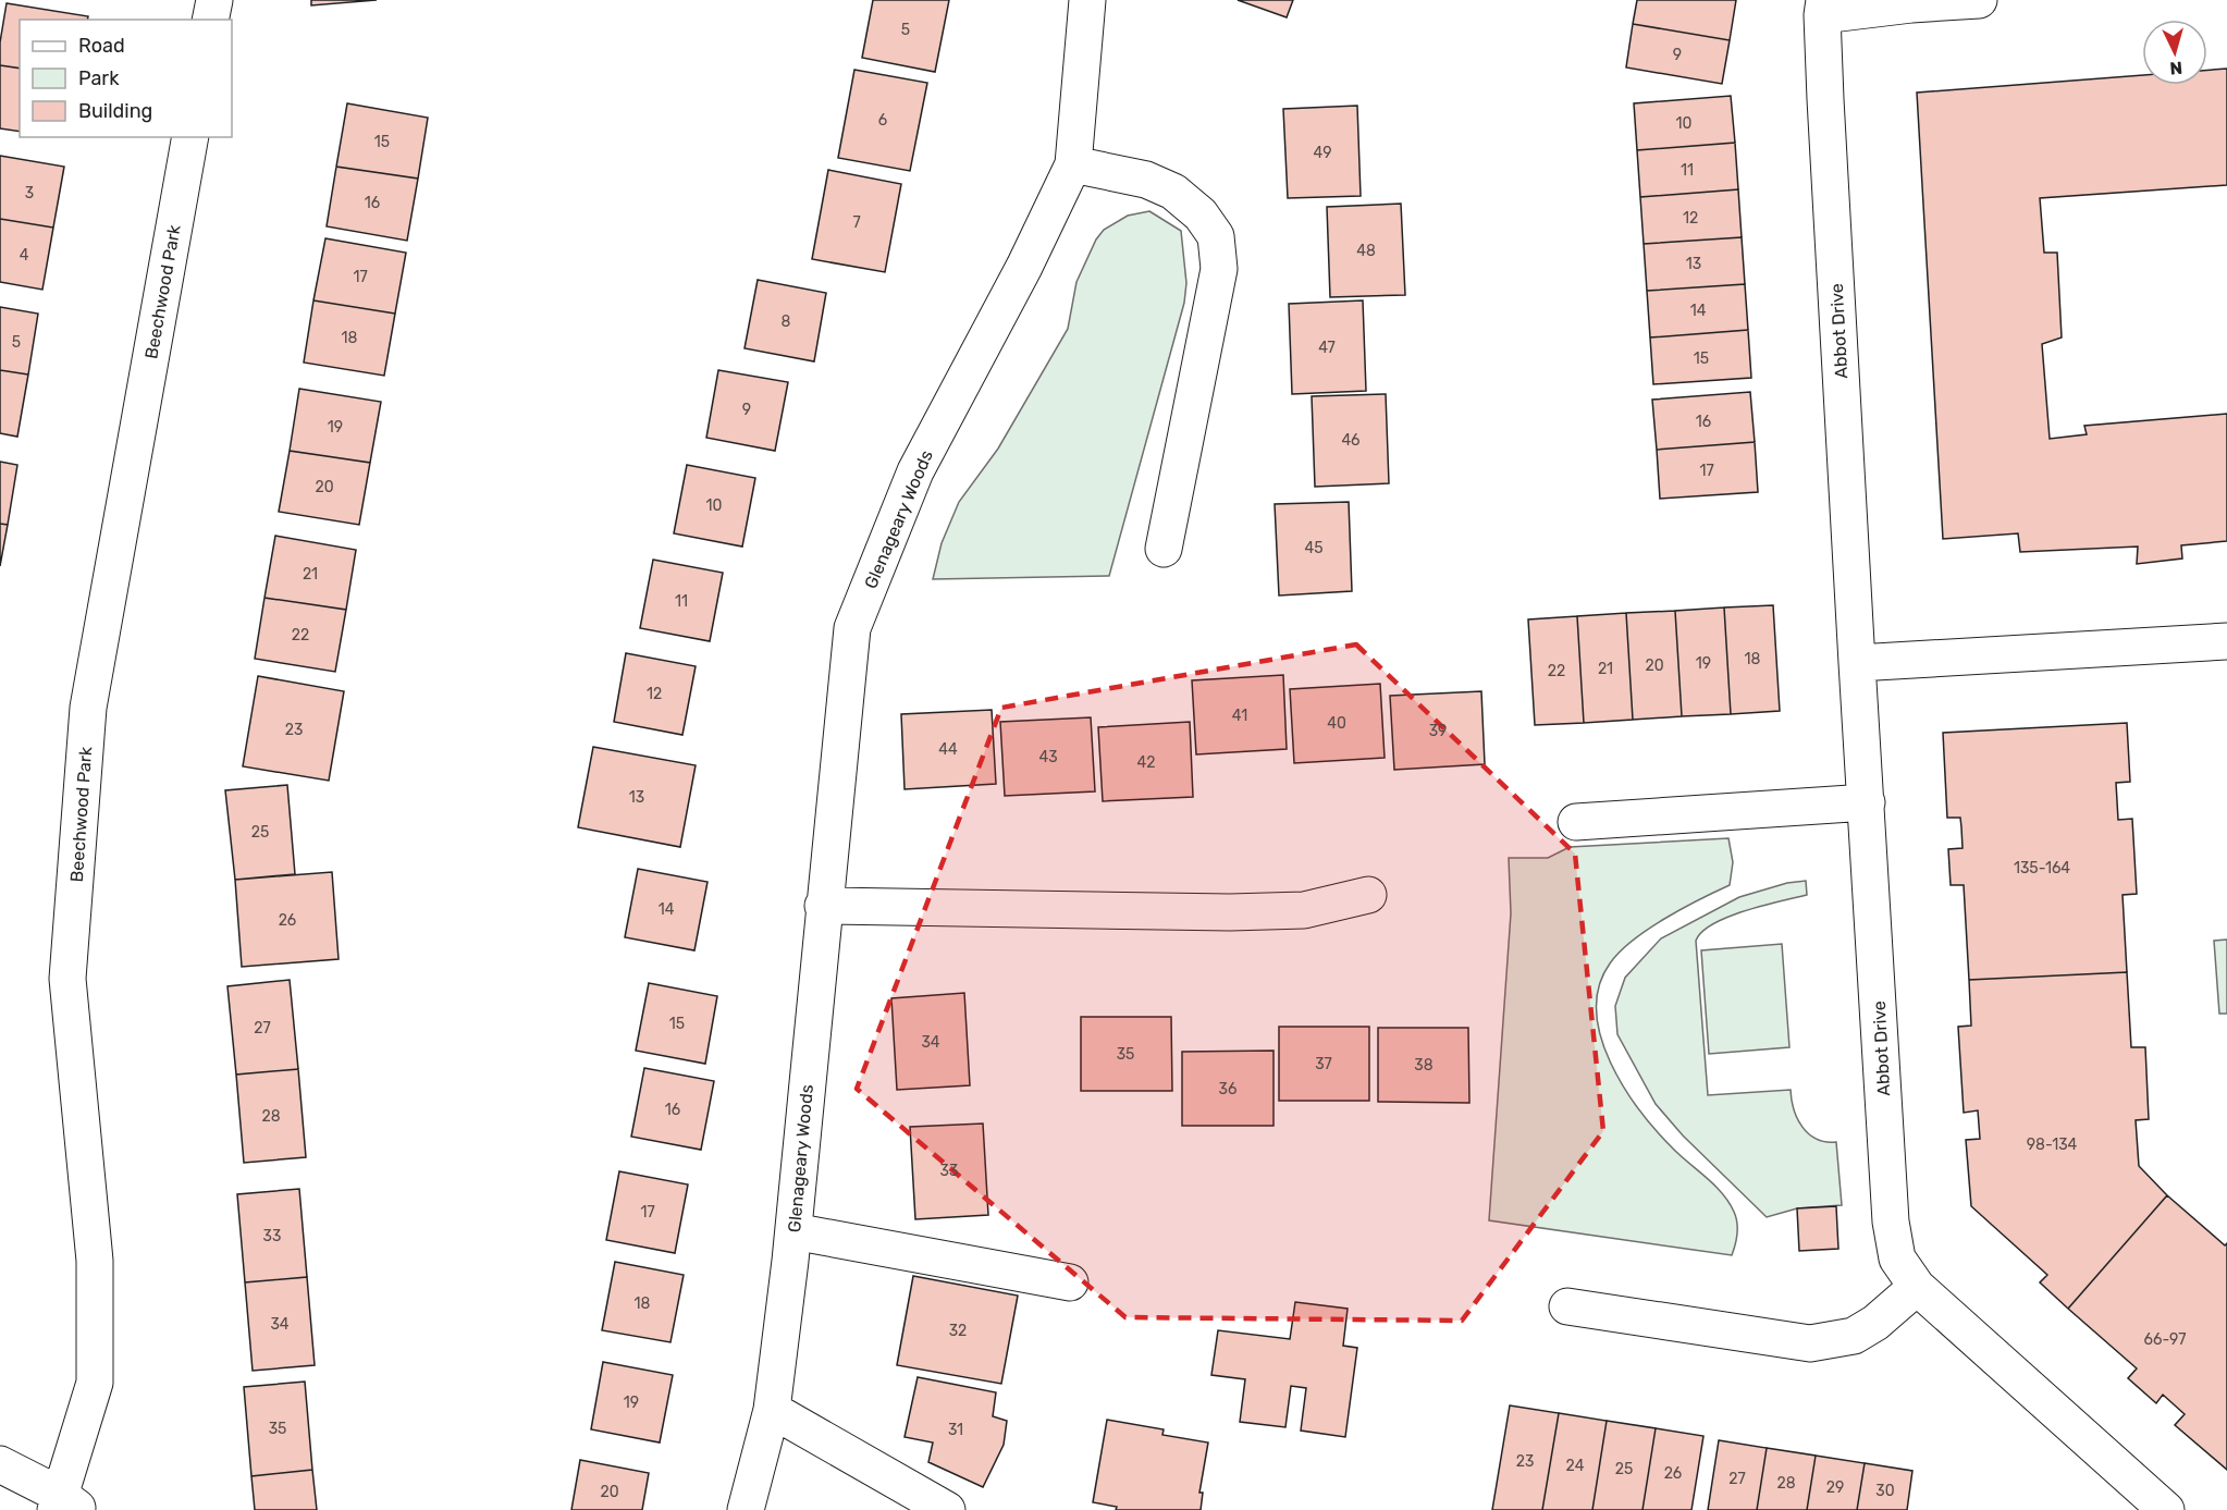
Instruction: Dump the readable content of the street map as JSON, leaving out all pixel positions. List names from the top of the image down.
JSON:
{
  "streets": {
    "street": ["Beechwood Park", "Abbot Drive", "Glenageary Woods"]
  },
  "house_numbers": [
    "5",
    "9",
    "6",
    "10",
    "15",
    "49",
    "11",
    "3",
    "16",
    "12",
    "7",
    "48",
    "4",
    "13",
    "17",
    "14",
    "8",
    "18",
    "5",
    "47",
    "15",
    "9",
    "16",
    "19",
    "46",
    "17",
    "20",
    "10",
    "45",
    "21",
    "11",
    "22",
    "18",
    "19",
    "20",
    "21",
    "22",
    "12",
    "41",
    "40",
    "23",
    "39",
    "44",
    "43",
    "42",
    "13",
    "25",
    "135-164",
    "14",
    "26",
    "15",
    "27",
    "34",
    "35",
    "37",
    "38",
    "36",
    "16",
    "28",
    "98-134",
    "33",
    "17",
    "33",
    "18",
    "34",
    "32",
    "66-97",
    "19",
    "35",
    "31",
    "23",
    "24",
    "25",
    "26",
    "27",
    "28",
    "29",
    "30",
    "20"
  ],
  "legend": ["Road", "Park", "Building"],
  "north": "bottom"
}
